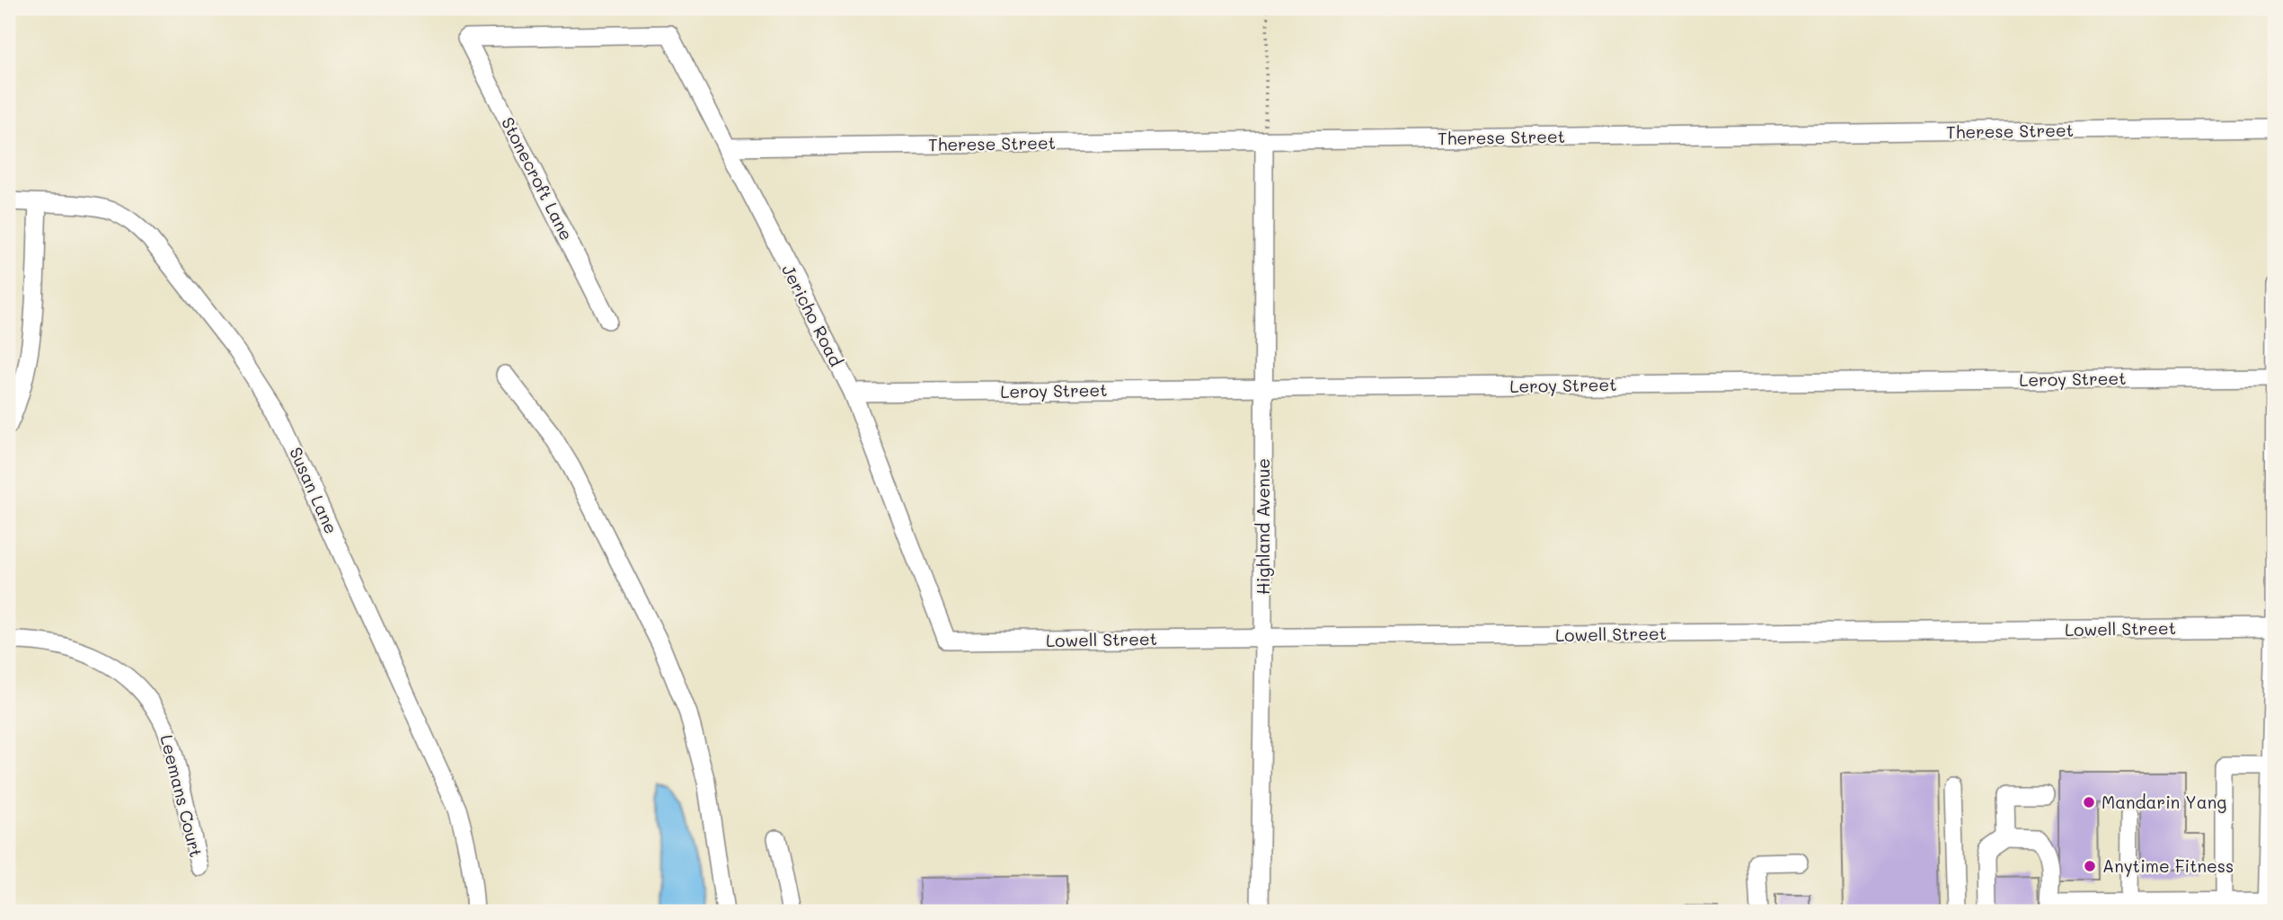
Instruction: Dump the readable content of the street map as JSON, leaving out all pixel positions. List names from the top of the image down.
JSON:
{
  "streets": {
    "street": [
      "Therese Street",
      "Stonecroft Lane",
      "Jericho Road",
      "Leroy Street",
      "Susan Lane",
      "Highland Avenue",
      "Lowell Street",
      "Leemans Court"
    ]
  },
  "crossings": [
    ["Therese Street", "Jericho Road"],
    ["Therese Street", "Highland Avenue"],
    ["Stonecroft Lane", "Jericho Road"],
    ["Jericho Road", "Leroy Street"],
    ["Jericho Road", "Lowell Street"],
    ["Leroy Street", "Highland Avenue"],
    ["Highland Avenue", "Lowell Street"]
  ],
  "places": ["Mandarin Yang", "Anytime Fitness"]
}
